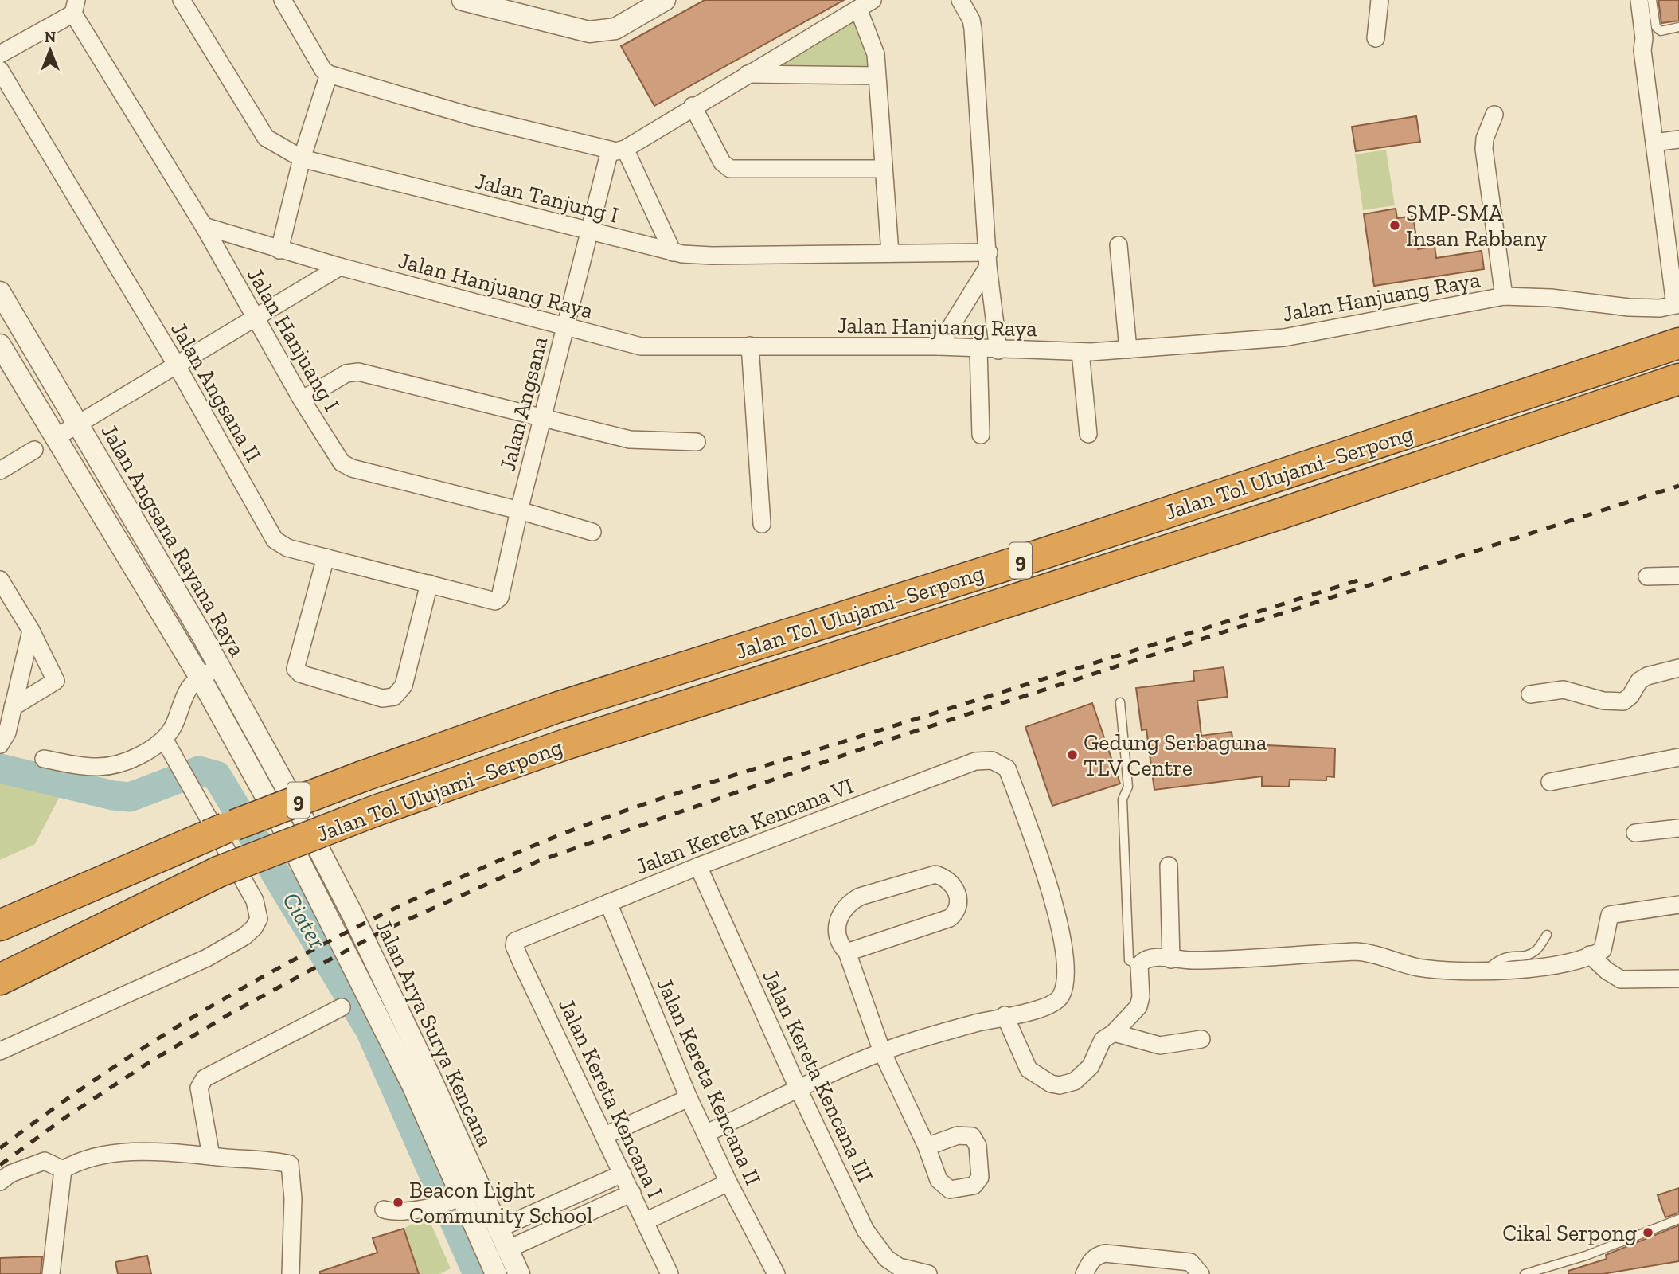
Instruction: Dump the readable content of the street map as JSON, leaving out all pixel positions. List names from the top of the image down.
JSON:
{
  "streets": {
    "highway": ["Jalan Tol Ulujami–Serpong", "9"],
    "street": [
      "Jalan Tanjung I",
      "Jalan Hanjuang Raya",
      "Jalan Hanjuang I",
      "Jalan Angsana II",
      "Jalan Angsana",
      "Jalan Angsana Rayana Raya",
      "Jalan Kereta Kencana VI",
      "Jalan Arya Surya Kencana",
      "Jalan Kereta Kencana III",
      "Jalan Kereta Kencana II",
      "Jalan Kereta Kencana I"
    ]
  },
  "crossings": [
    ["Jalan Tanjung I", "Jalan Angsana"],
    ["Jalan Hanjuang Raya", "Jalan Hanjuang I"],
    ["Jalan Hanjuang Raya", "Jalan Angsana"],
    ["Jalan Hanjuang I", "Jalan Angsana"],
    ["Jalan Angsana II", "Jalan Angsana"],
    ["Jalan Angsana Rayana Raya", "Jalan Arya Surya Kencana"],
    ["Jalan Kereta Kencana VI", "Jalan Kereta Kencana III"],
    ["Jalan Kereta Kencana VI", "Jalan Kereta Kencana II"],
    ["Jalan Kereta Kencana VI", "Jalan Kereta Kencana I"]
  ],
  "water": ["Ciater"],
  "places": [
    "SMP-SMA Insan Rabbany",
    "Gedung Serbaguna TLV Centre",
    "Beacon Light Community School",
    "Cikal Serpong"
  ],
  "north": "top"
}
